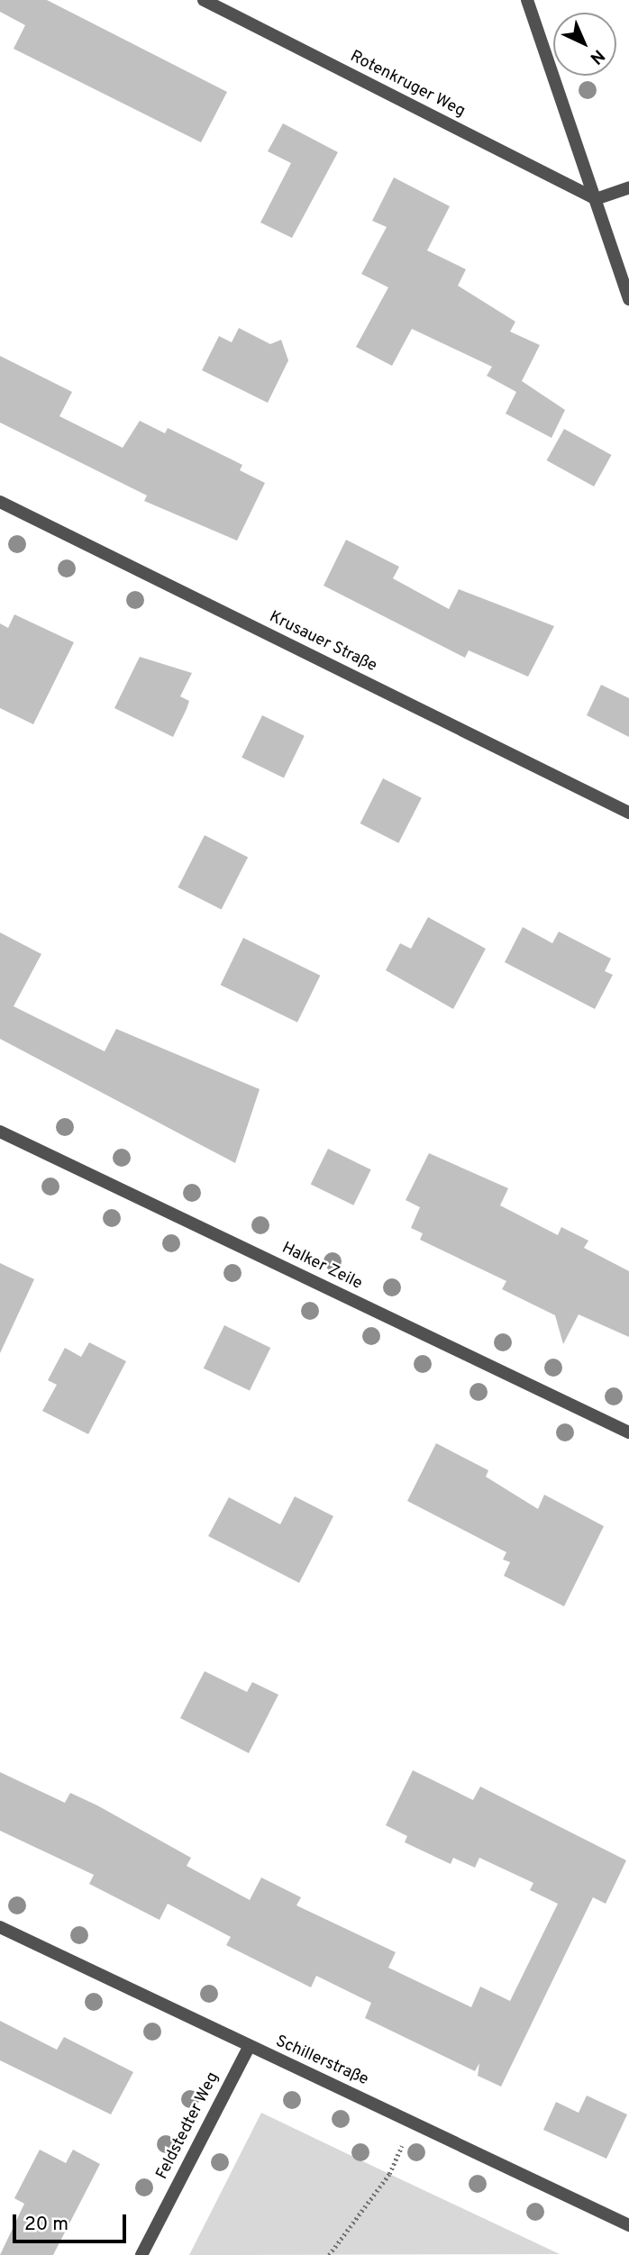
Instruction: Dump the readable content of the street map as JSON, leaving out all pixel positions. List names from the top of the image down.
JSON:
{
  "streets": {
    "street": [
      "Rotenkruger Weg",
      "Krusauer Straße",
      "Halker Zeile",
      "Schillerstraße",
      "Feldstedter Weg"
    ]
  },
  "crossings": [
    ["Schillerstraße", "Feldstedter Weg"]
  ],
  "scale_bar": "20 m",
  "north": "bottom right"
}
